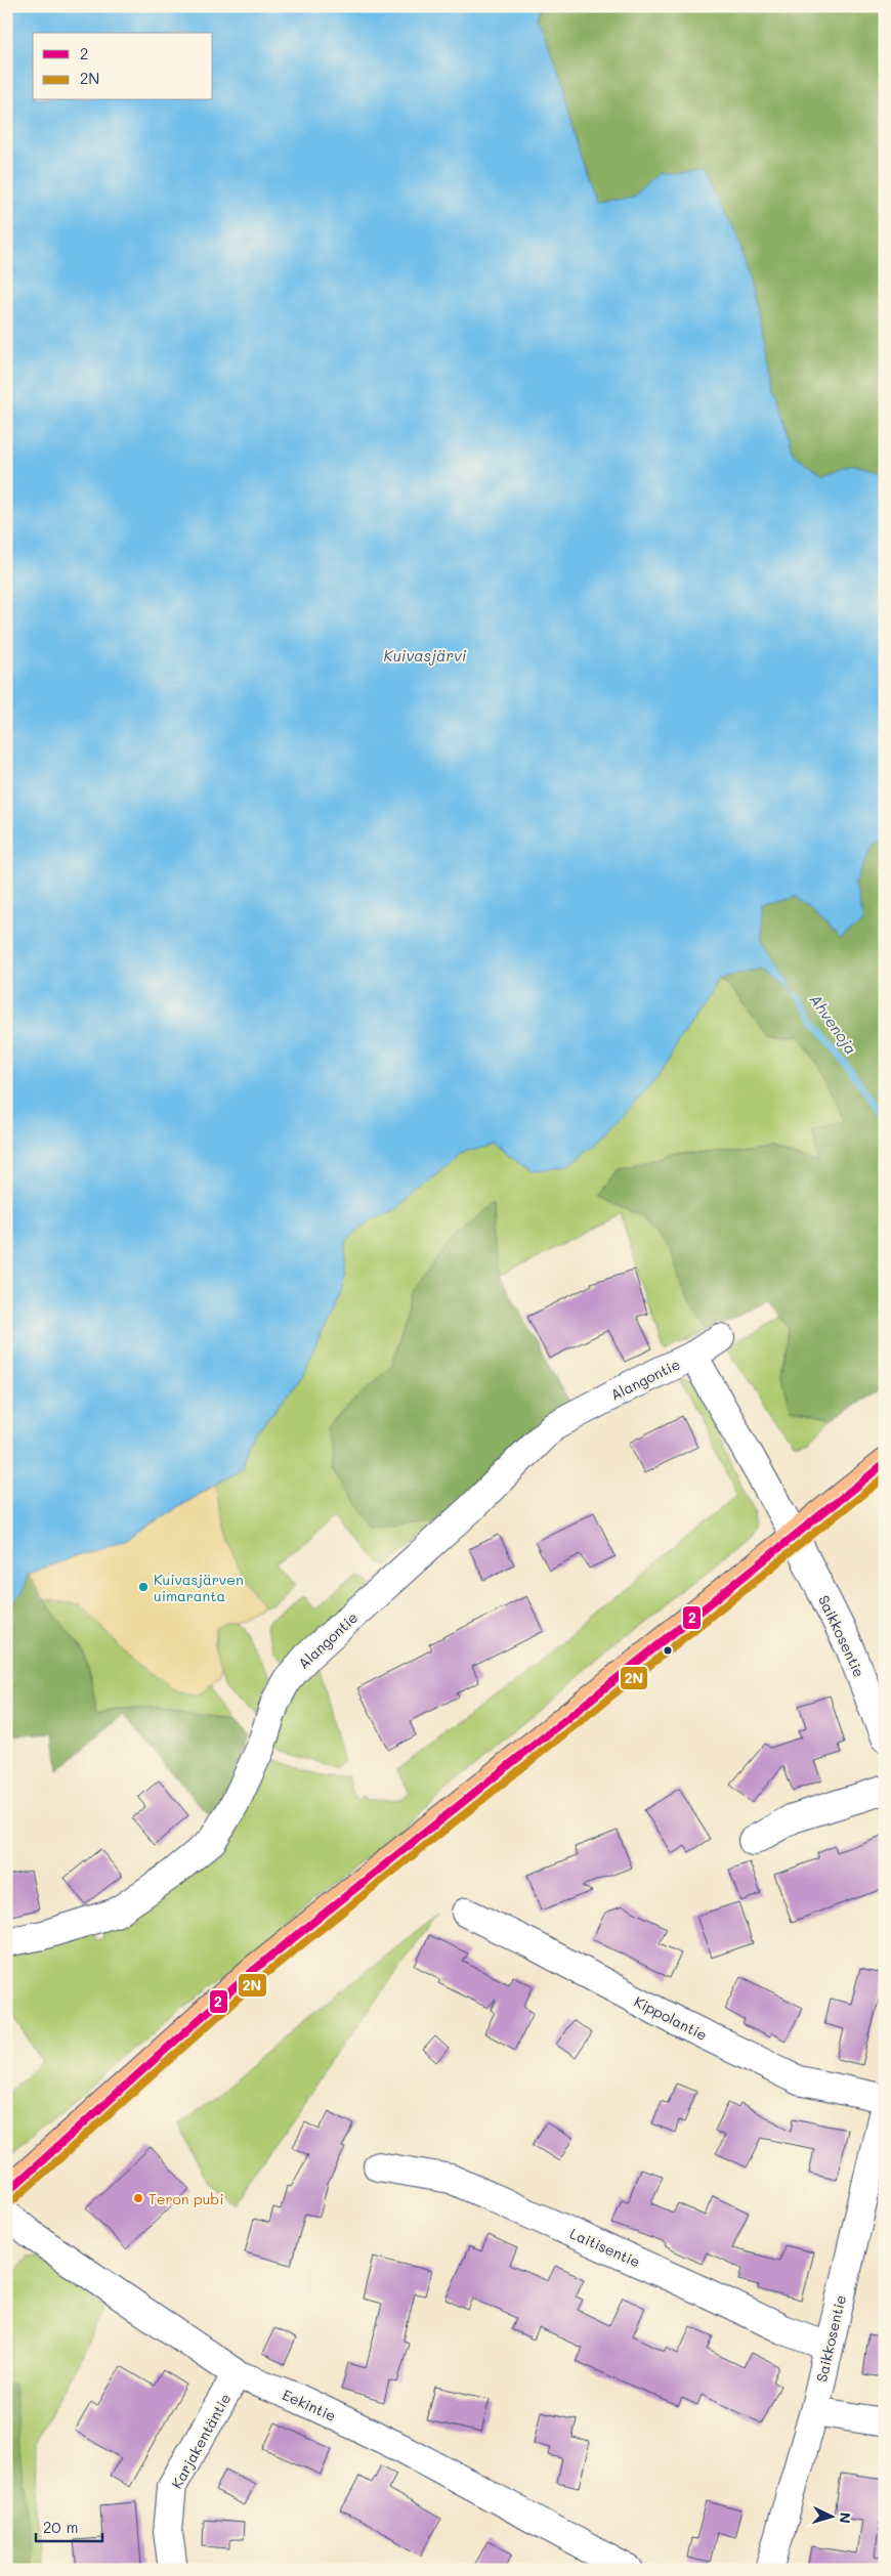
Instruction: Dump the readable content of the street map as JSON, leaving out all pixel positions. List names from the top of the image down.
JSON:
{
  "streets": {
    "street": [
      "Alangontie",
      "Saikkosentie",
      "Kippolantie",
      "Laitisentie",
      "Eekintie",
      "Karjakentäntie"
    ]
  },
  "crossings": [
    ["Alangontie", "Saikkosentie"],
    ["Saikkosentie", "Laitisentie"],
    ["Eekintie", "Karjakentäntie"]
  ],
  "water": ["Kuivasjärvi", "Ahvenoja"],
  "places": ["Kuivasjärven uimaranta", "Teron pubi"],
  "lines": ["transit line 2", "transit line 2N"],
  "legend": ["2", "2N"],
  "scale_bar": "20 m",
  "north": "right"
}
